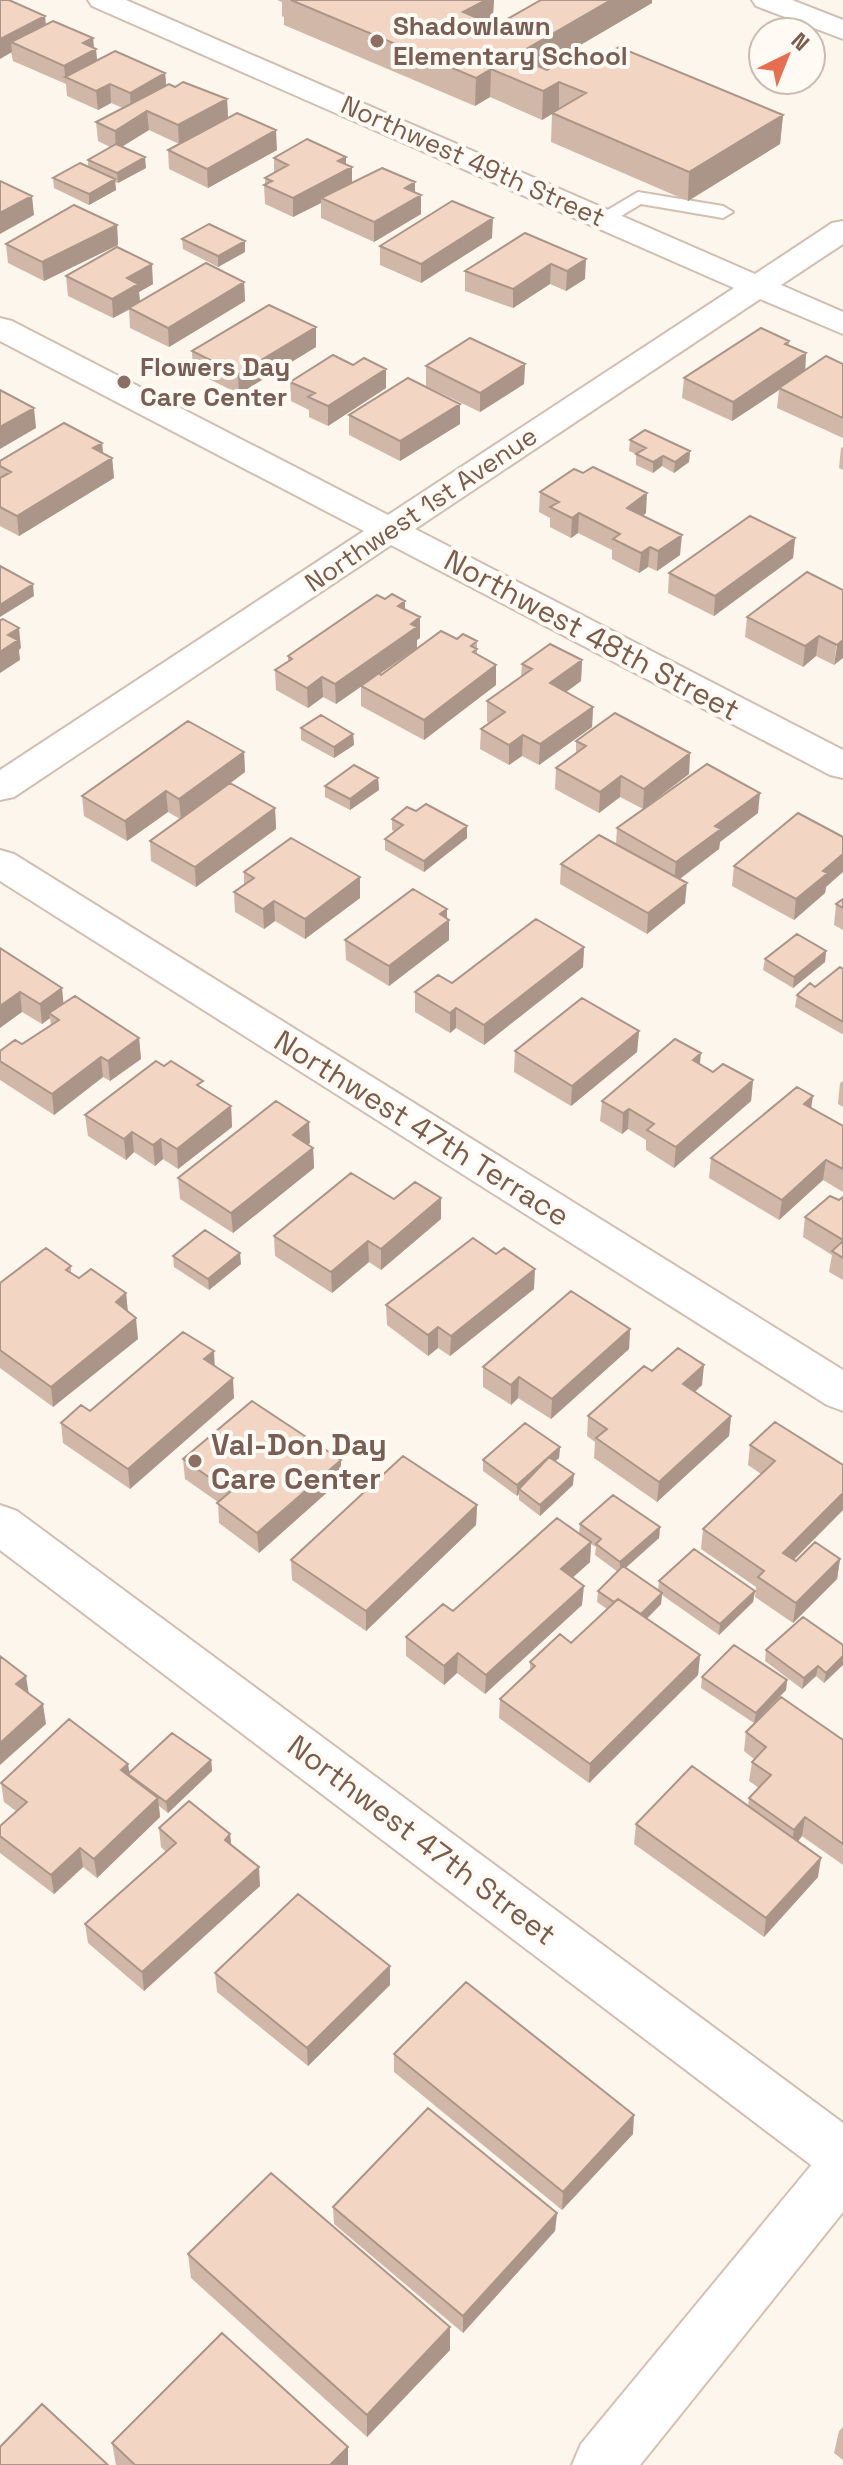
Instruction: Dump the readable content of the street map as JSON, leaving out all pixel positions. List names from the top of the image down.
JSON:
{
  "streets": {
    "street": [
      "Northwest 49th Street",
      "Northwest 1st Avenue",
      "Northwest 48th Street",
      "Northwest 47th Terrace",
      "Northwest 47th Street"
    ]
  },
  "crossings": [
    ["Northwest 49th Street", "Northwest 1st Avenue"],
    ["Northwest 1st Avenue", "Northwest 48th Street"]
  ],
  "places": ["Shadowlawn Elementary School", "Flowers Day Care Center", "Val-Don Day Care Center"],
  "north": "top right"
}
